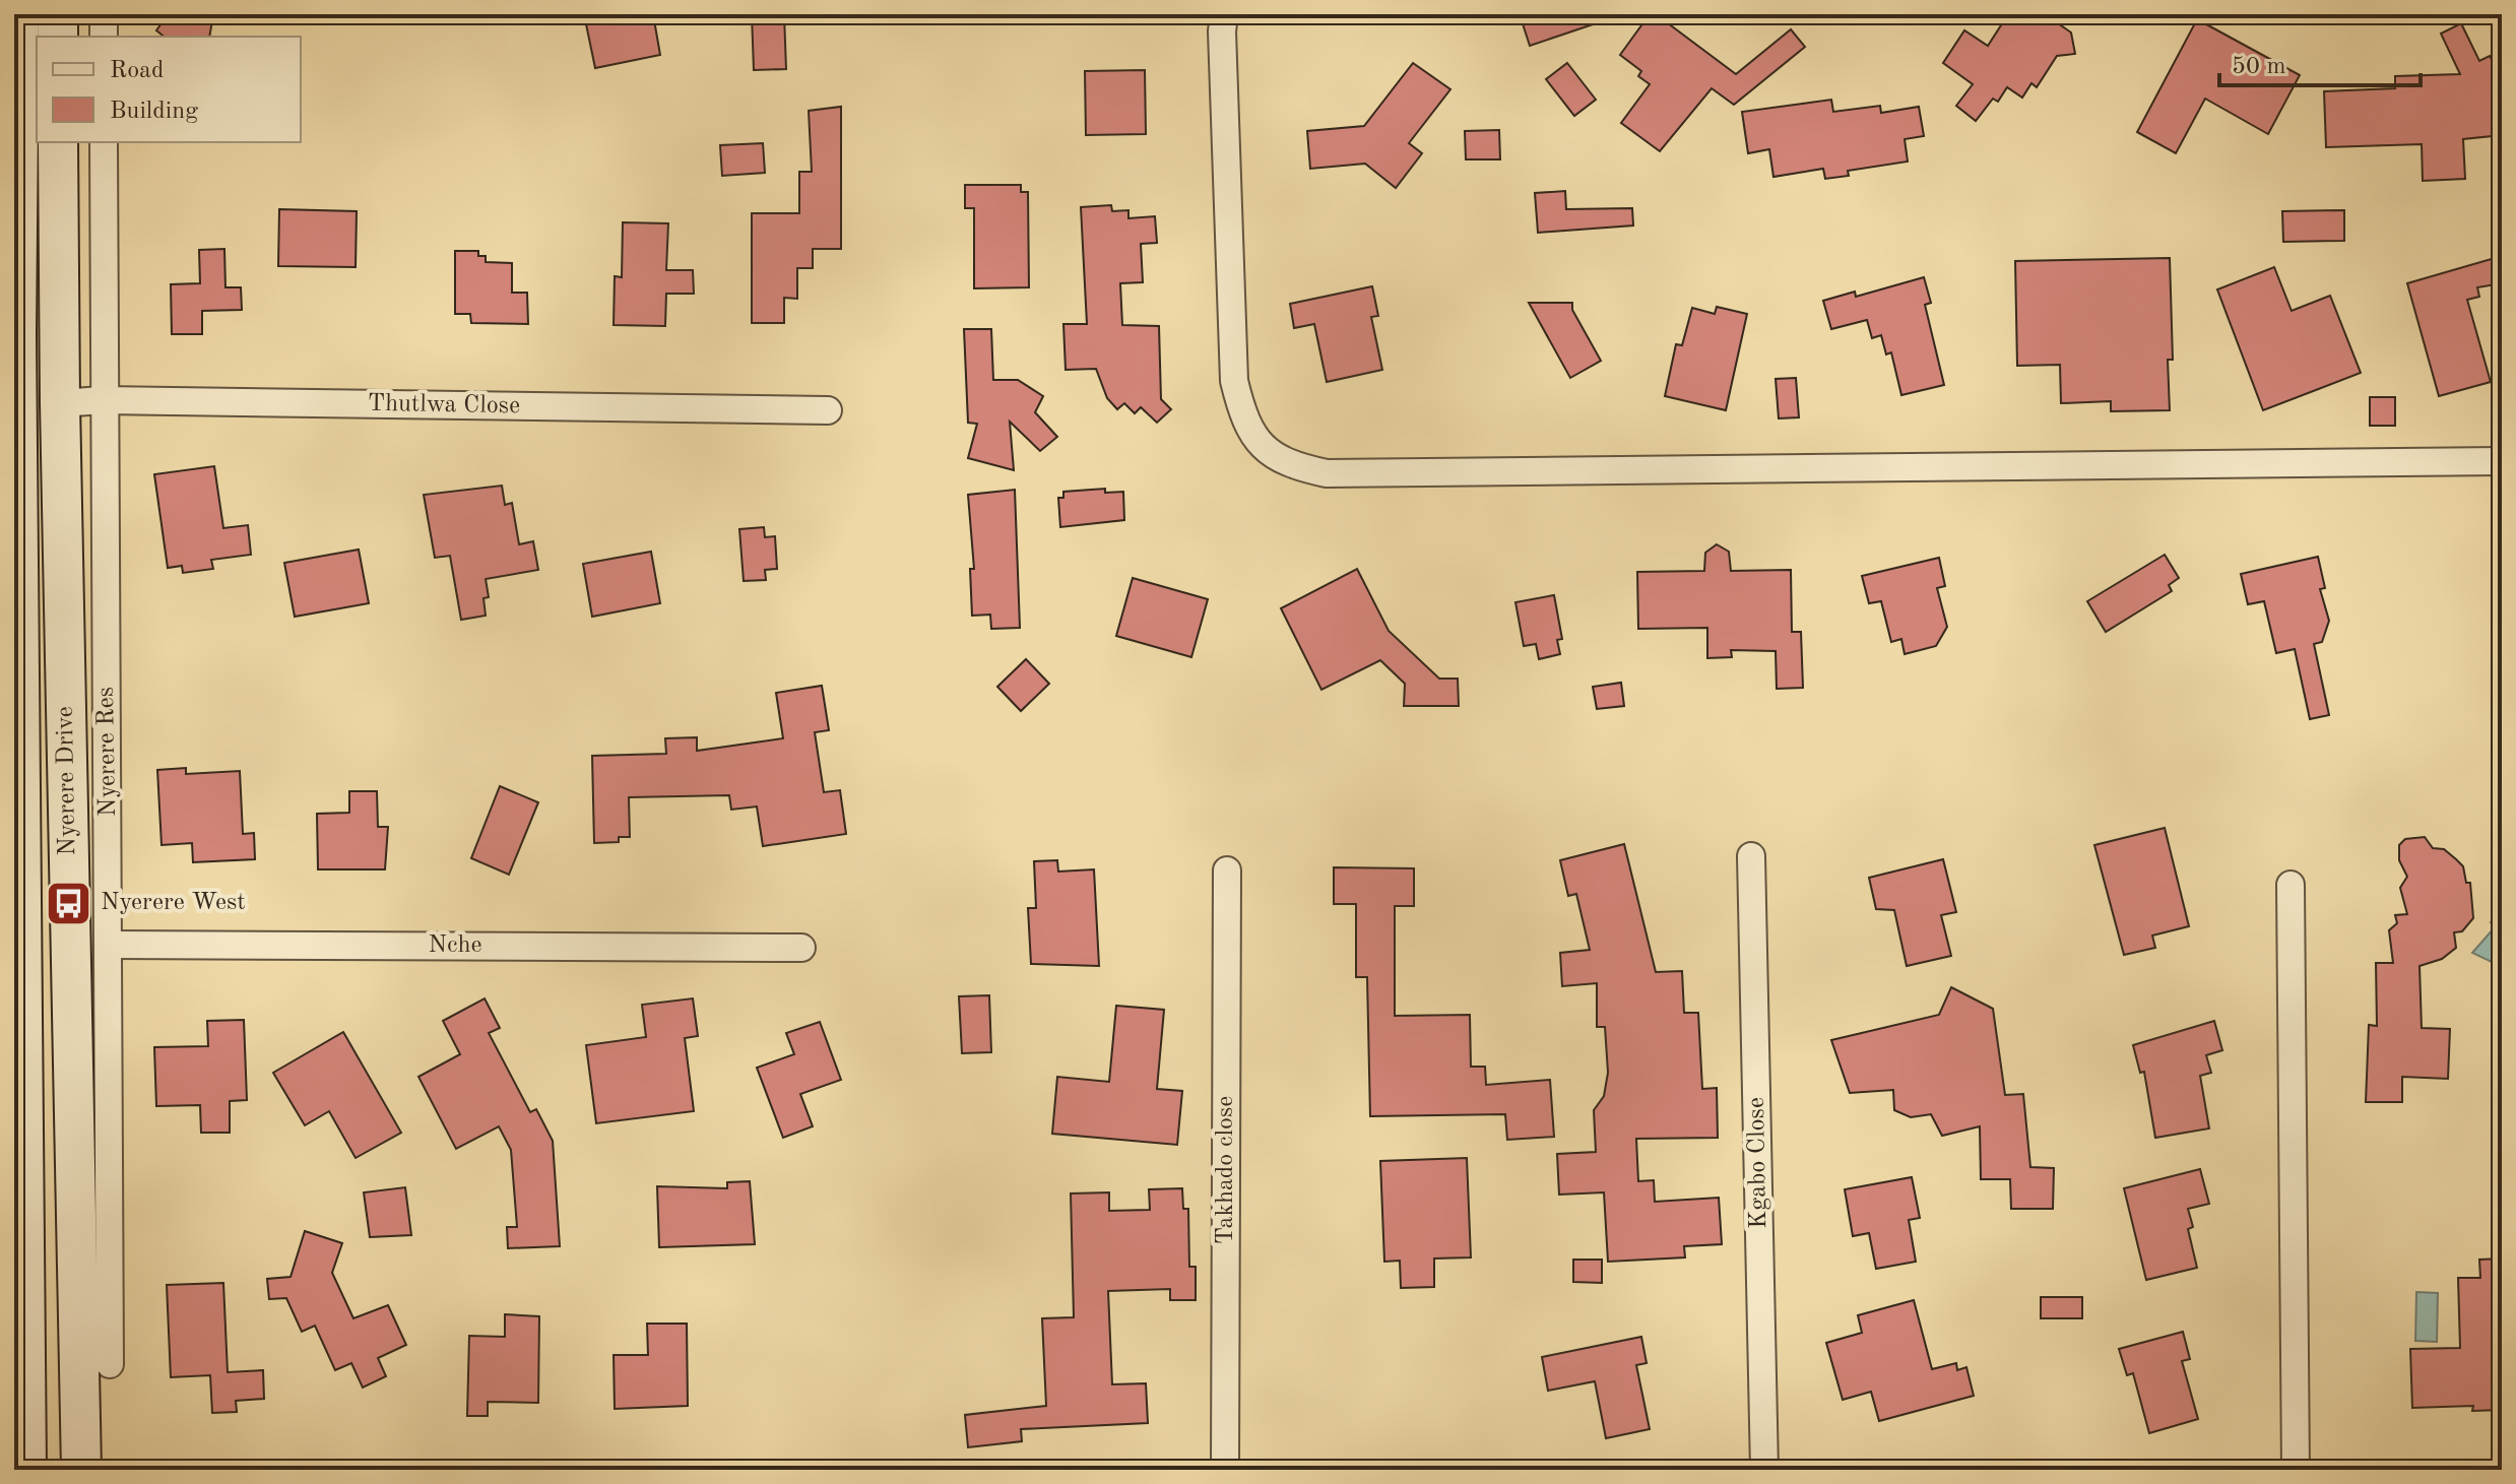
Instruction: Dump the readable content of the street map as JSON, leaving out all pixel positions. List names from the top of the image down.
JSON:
{
  "streets": {
    "main road": ["Nyerere Drive"],
    "street": [
      "Thutlwa Close",
      "Nyerere Res",
      "Nche",
      "Kgabo Close",
      "Takhado close"
    ]
  },
  "crossings": [
    ["Thutlwa Close", "Nyerere Res"],
    ["Thutlwa Close", "Nyerere Drive"],
    ["Nyerere Res", "Nche"]
  ],
  "places": {
    "bus stop": ["Nyerere West"]
  },
  "legend": ["Road", "Building"],
  "scale_bar": "50 m"
}
